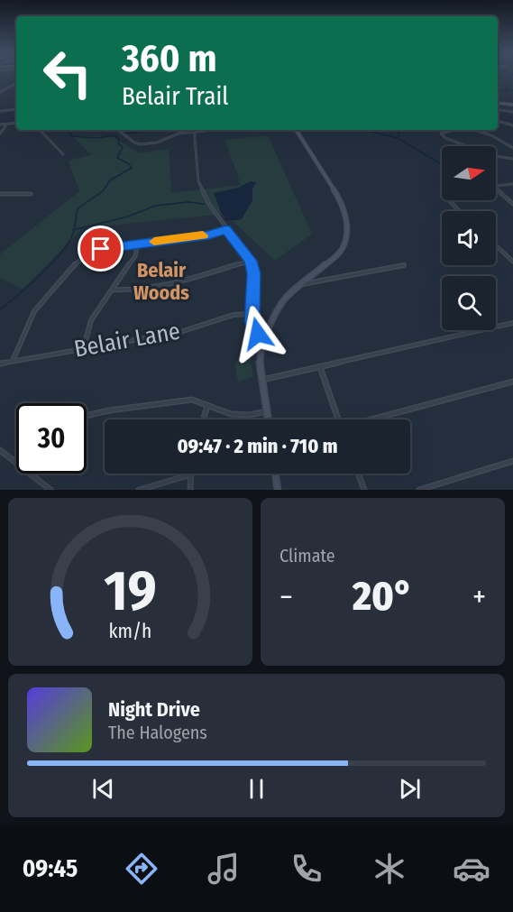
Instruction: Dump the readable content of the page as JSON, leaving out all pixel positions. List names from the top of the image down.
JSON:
{
  "streets": {
    "street": ["Belair Lane"]
  },
  "districts": ["Belair Woods"],
  "north": "right",
  "page": {
    "turn": ["360 m", "Belair Trail"],
    "limit": "30",
    "trip": "09:47 · 2 min · 710 m",
    "tile": "Climate",
    "heat": ["−", "20°", "+"],
    "song": ["Night Drive", "The Halogens"],
    "tabs": "09:45",
    "gauge": ["19", "km/h"]
  }
}
